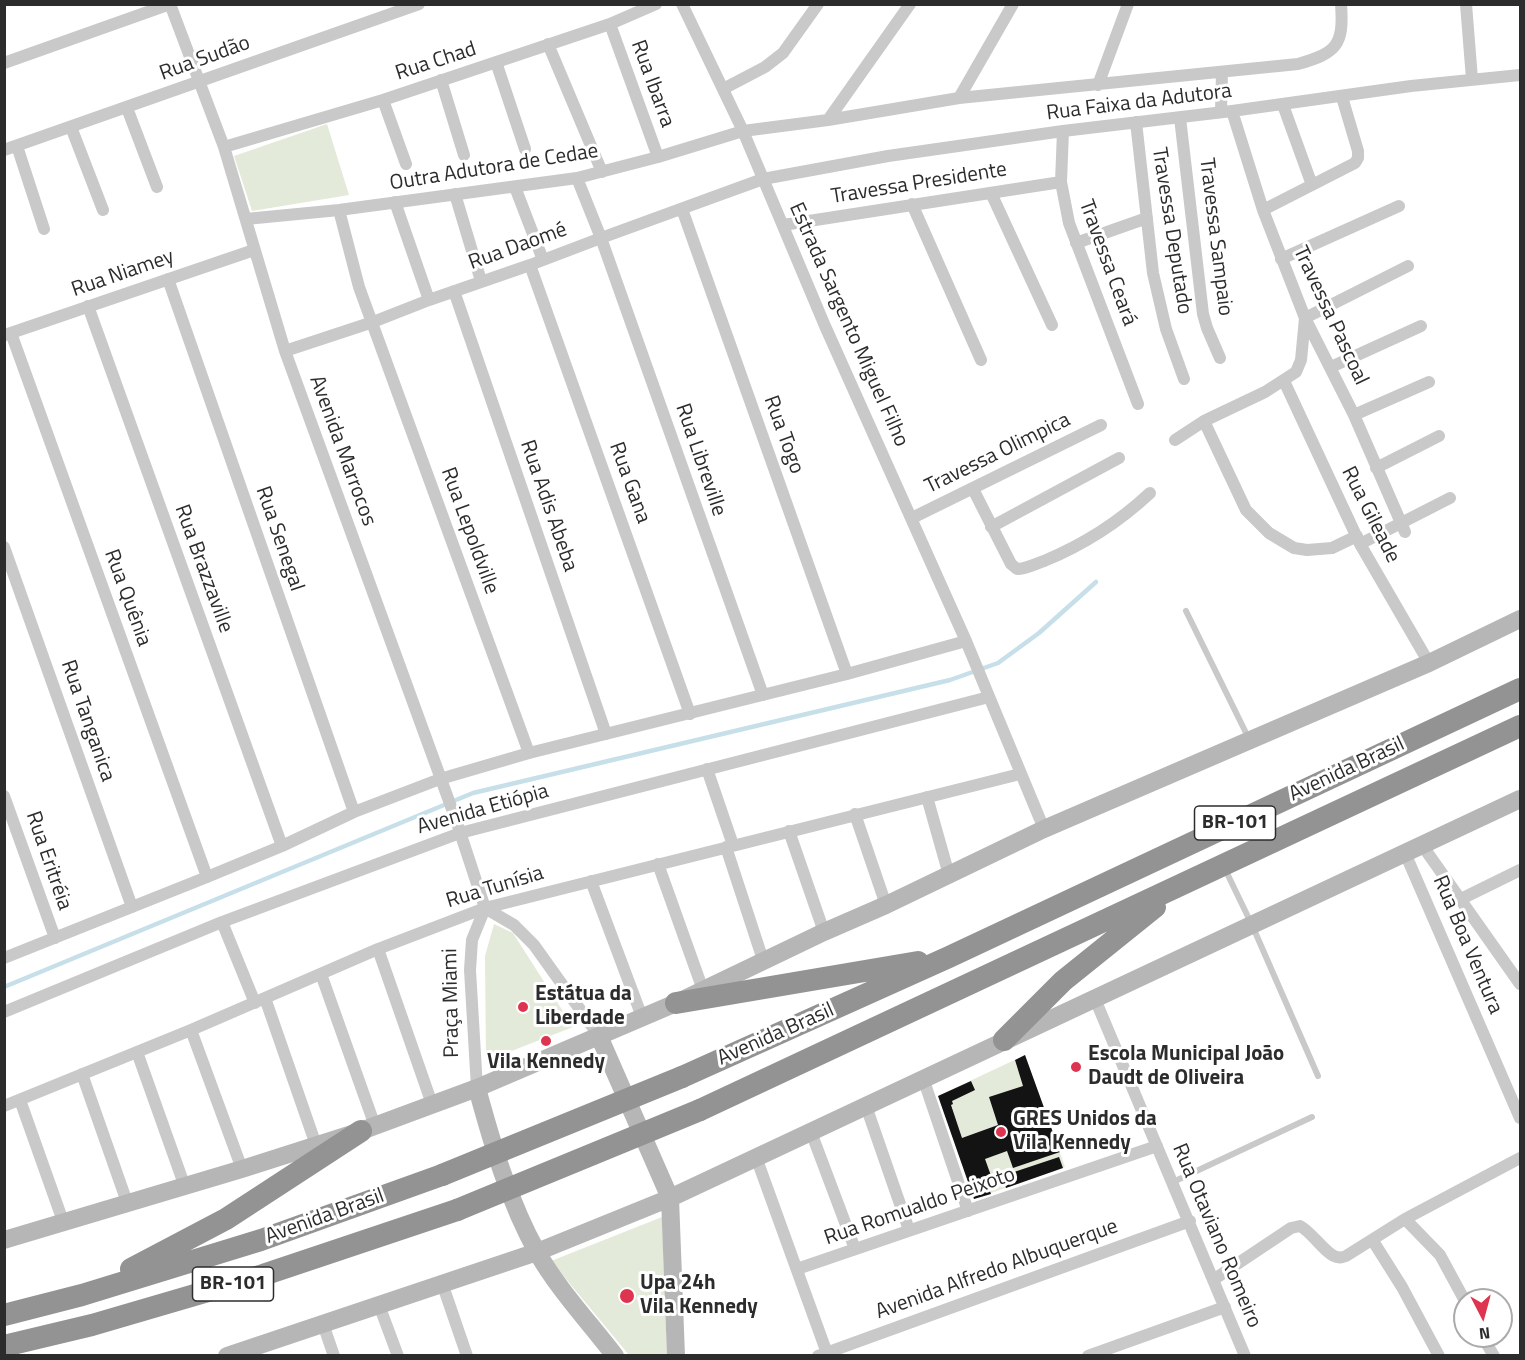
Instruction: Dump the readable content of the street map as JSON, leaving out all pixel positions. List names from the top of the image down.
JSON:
{
  "streets": {
    "highway": ["Avenida Brasil", "BR-101"],
    "street": [
      "Rua Sudão",
      "Rua Chad",
      "Rua Ibarra",
      "Rua Faixa da Adutora",
      "Outra Adutora de Cedae",
      "Travessa Presidente",
      "Travessa Deputado",
      "Travessa Sampaio",
      "Rua Daomé",
      "Travessa Ceará",
      "Rua Niamey",
      "Travessa Pascoal",
      "Estrada Sargento Miguel Filho",
      "Rua Togo",
      "Avenida Marrocos",
      "Travessa Olimpica",
      "Rua Libreville",
      "Rua Gana",
      "Rua Adis Abeba",
      "Rua Gileade",
      "Rua Lepoldville",
      "Rua Senegal",
      "Rua Brazzaville",
      "Rua Quênia",
      "Rua Tanganica",
      "Avenida Etiópia",
      "Rua Eritréia",
      "Rua Tunísia",
      "Rua Boa Ventura",
      "Praça Miami",
      "Rua Romualdo Peixoto",
      "Rua Otaviano Romeiro",
      "Avenida Alfredo Albuquerque"
    ]
  },
  "crossings": [
    ["Rua Sudão", "Avenida Marrocos"],
    ["Rua Chad", "Rua Ibarra"],
    ["Rua Chad", "Avenida Marrocos"],
    ["Rua Ibarra", "Outra Adutora de Cedae"],
    ["Rua Faixa da Adutora", "Outra Adutora de Cedae"],
    ["Rua Faixa da Adutora", "Travessa Deputado"],
    ["Rua Faixa da Adutora", "Travessa Sampaio"],
    ["Rua Faixa da Adutora", "Rua Daomé"],
    ["Rua Faixa da Adutora", "Travessa Ceará"],
    ["Rua Faixa da Adutora", "Travessa Pascoal"],
    ["Rua Faixa da Adutora", "Estrada Sargento Miguel Filho"],
    ["Outra Adutora de Cedae", "Estrada Sargento Miguel Filho"],
    ["Outra Adutora de Cedae", "Avenida Marrocos"],
    ["Outra Adutora de Cedae", "Rua Libreville"],
    ["Outra Adutora de Cedae", "Rua Lepoldville"],
    ["Travessa Presidente", "Travessa Ceará"],
    ["Travessa Presidente", "Estrada Sargento Miguel Filho"],
    ["Rua Daomé", "Estrada Sargento Miguel Filho"],
    ["Rua Daomé", "Rua Togo"],
    ["Rua Daomé", "Avenida Marrocos"],
    ["Rua Daomé", "Rua Libreville"],
    ["Rua Daomé", "Rua Gana"],
    ["Rua Daomé", "Rua Adis Abeba"],
    ["Rua Daomé", "Rua Lepoldville"],
    ["Rua Niamey", "Avenida Marrocos"],
    ["Rua Niamey", "Rua Senegal"],
    ["Rua Niamey", "Rua Brazzaville"],
    ["Rua Niamey", "Rua Quênia"],
    ["Estrada Sargento Miguel Filho", "Travessa Olimpica"],
    ["Estrada Sargento Miguel Filho", "Avenida Etiópia"],
    ["Rua Togo", "Avenida Etiópia"],
    ["Avenida Marrocos", "Avenida Etiópia"],
    ["Avenida Marrocos", "Rua Tunísia"],
    ["Avenida Marrocos", "Praça Miami"],
    ["Rua Libreville", "Avenida Etiópia"],
    ["Rua Gana", "Avenida Etiópia"],
    ["Rua Adis Abeba", "Avenida Etiópia"],
    ["Rua Lepoldville", "Avenida Etiópia"],
    ["Rua Senegal", "Avenida Etiópia"],
    ["Rua Brazzaville", "Avenida Etiópia"],
    ["Rua Quênia", "Avenida Etiópia"],
    ["Rua Tanganica", "Avenida Etiópia"],
    ["Avenida Etiópia", "Rua Eritréia"],
    ["Rua Tunísia", "Praça Miami"],
    ["Rua Romualdo Peixoto", "Rua Otaviano Romeiro"],
    ["Rua Otaviano Romeiro", "Avenida Alfredo Albuquerque"]
  ],
  "places": [
    "Estátua da Liberdade",
    "Vila Kennedy",
    "Escola Municipal João Daudt de Oliveira",
    "GRES Unidos da Vila Kennedy",
    "Upa 24h Vila Kennedy"
  ],
  "north": "bottom"
}
